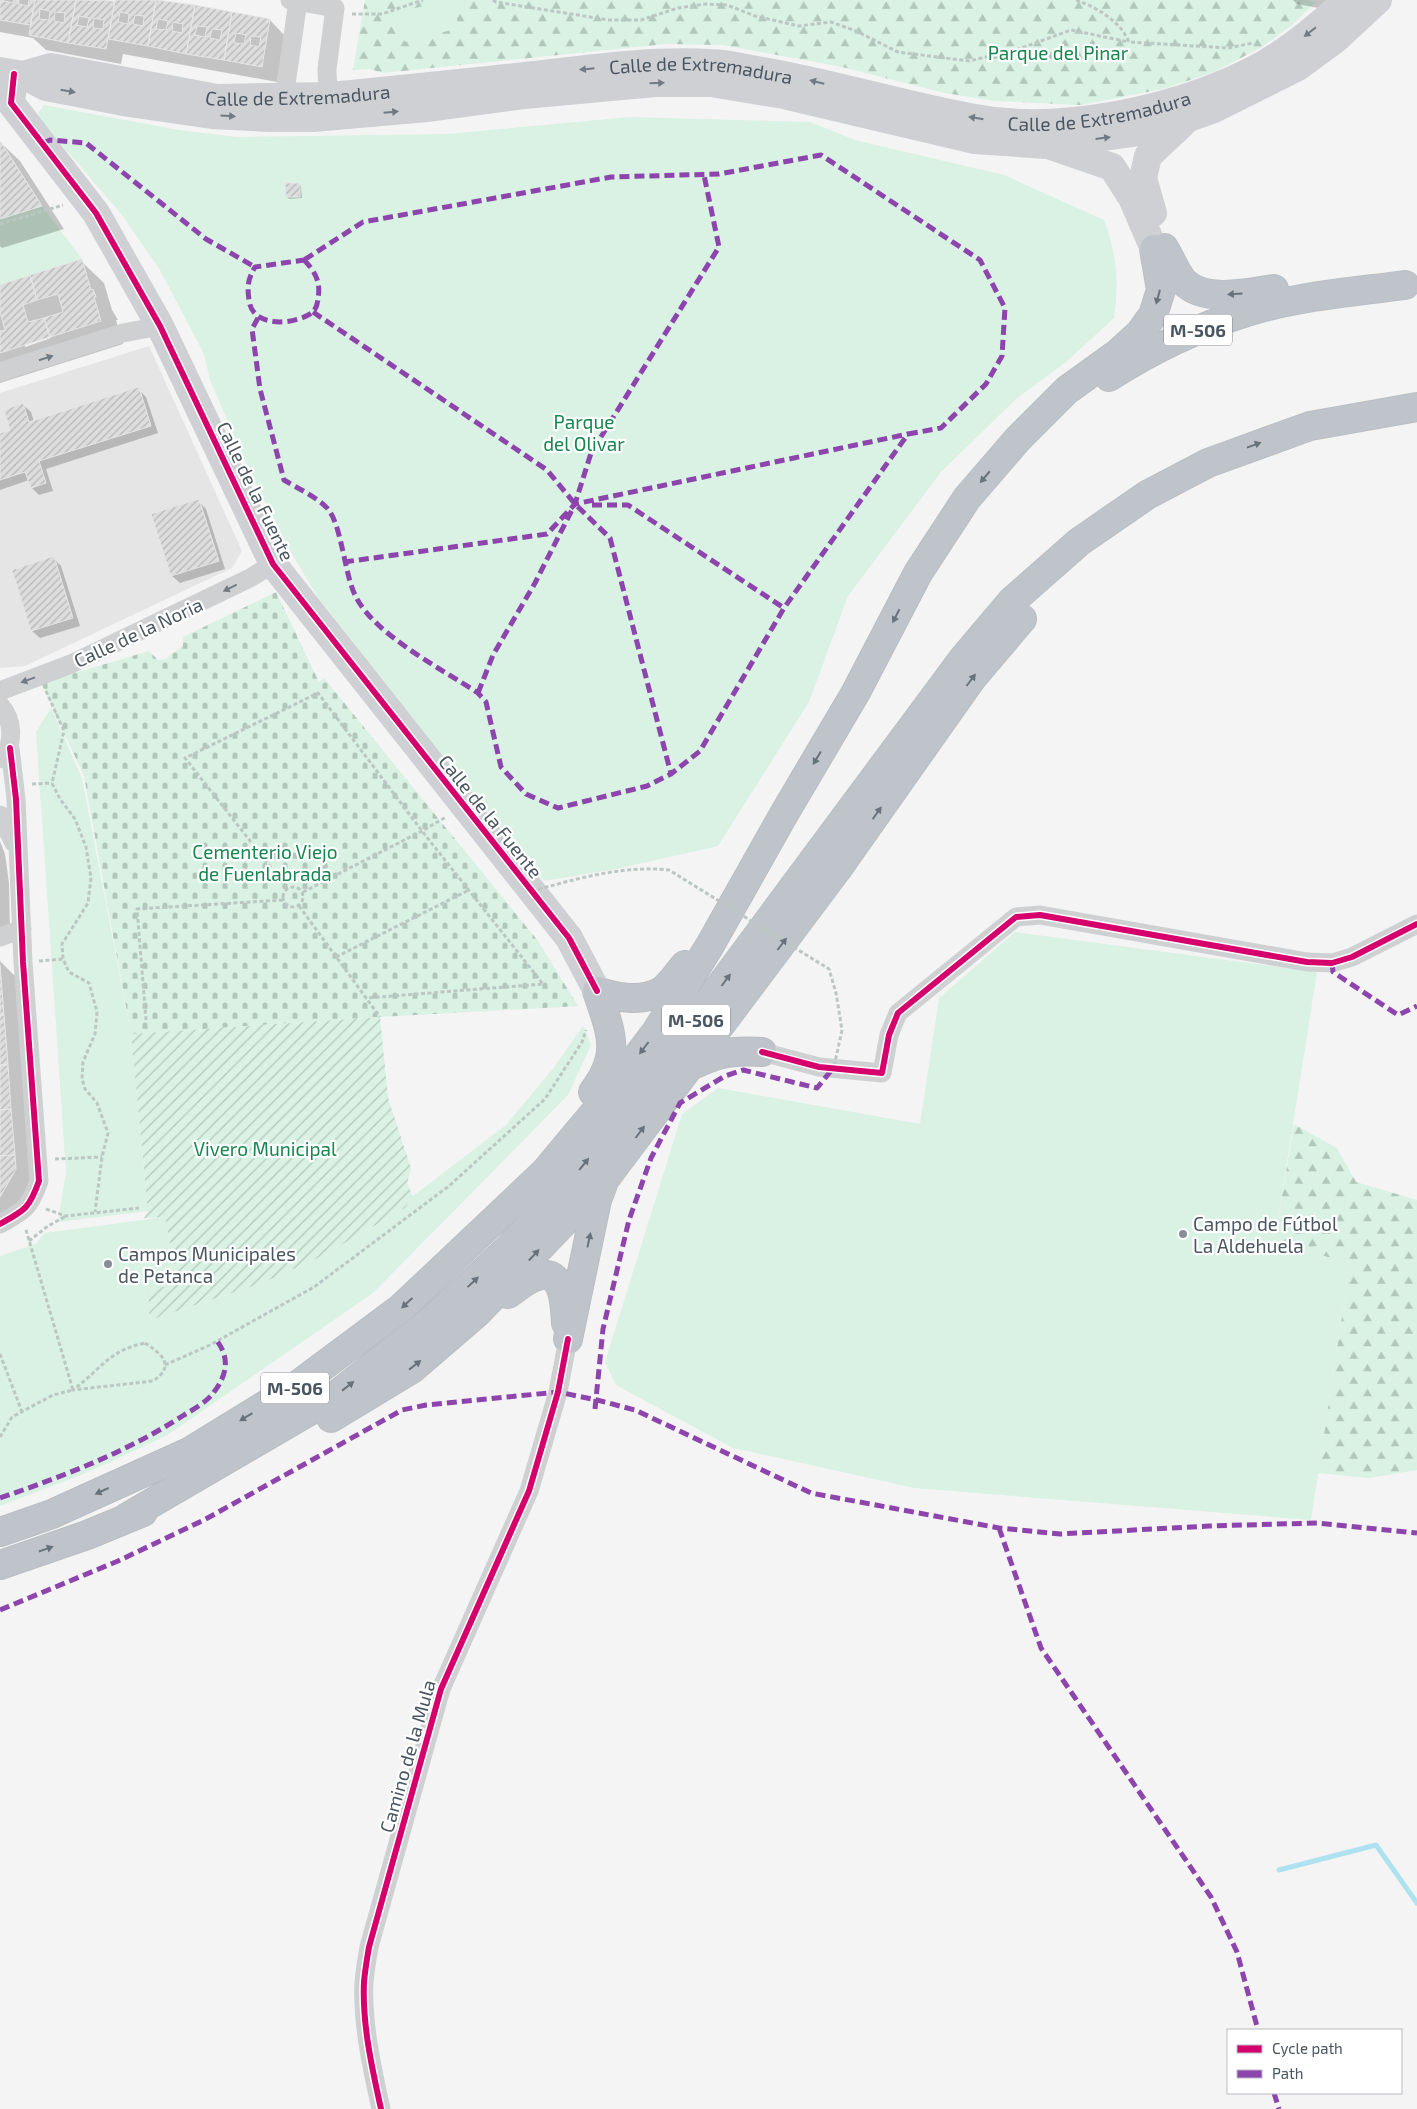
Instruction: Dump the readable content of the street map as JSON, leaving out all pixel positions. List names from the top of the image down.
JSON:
{
  "streets": {
    "highway": ["M-506"],
    "main road": ["Calle de Extremadura", "Calle de la Fuente"],
    "street": ["Calle de la Noria", "Camino de la Mula"]
  },
  "crossings": [
    ["Calle de Extremadura", "Calle de la Fuente"],
    ["Calle de la Fuente", "Calle de la Noria"]
  ],
  "one_way": ["Calle de la Noria"],
  "parks": [
    "Parque del Pinar",
    "Parque del Olivar",
    "Cementerio Viejo de Fuenlabrada",
    "Vivero Municipal"
  ],
  "places": ["Campo de Fútbol La Aldehuela", "Campos Municipales de Petanca"],
  "legend": ["Cycle path", "Path"]
}
